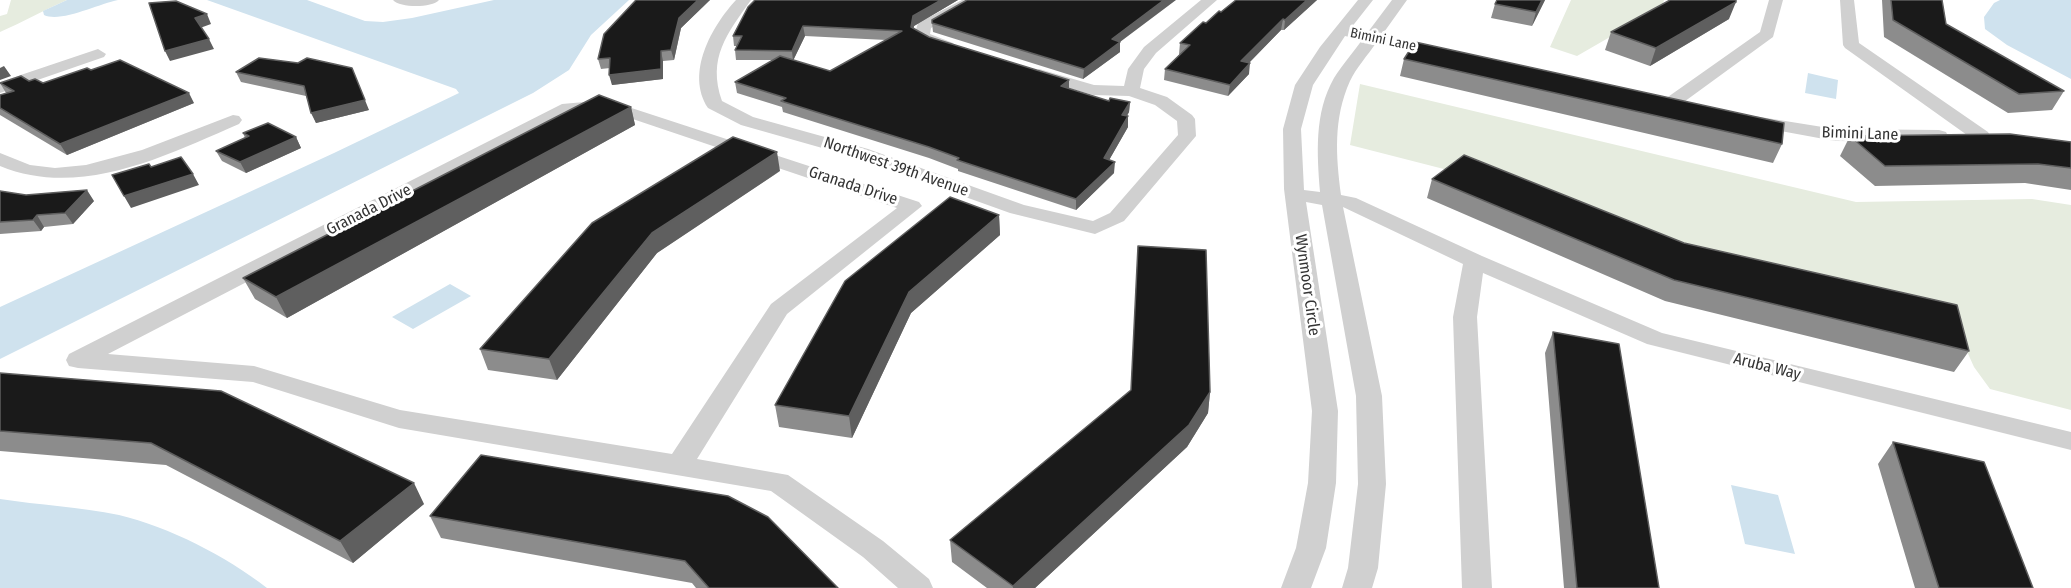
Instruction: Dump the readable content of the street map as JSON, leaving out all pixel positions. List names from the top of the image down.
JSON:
{
  "streets": {
    "street": [
      "Bimini Lane",
      "Northwest 39th Avenue",
      "Granada Drive",
      "Wynmoor Circle",
      "Aruba Way"
    ]
  },
  "crossings": [
    ["Bimini Lane", "Wynmoor Circle"],
    ["Wynmoor Circle", "Aruba Way"]
  ]
}
